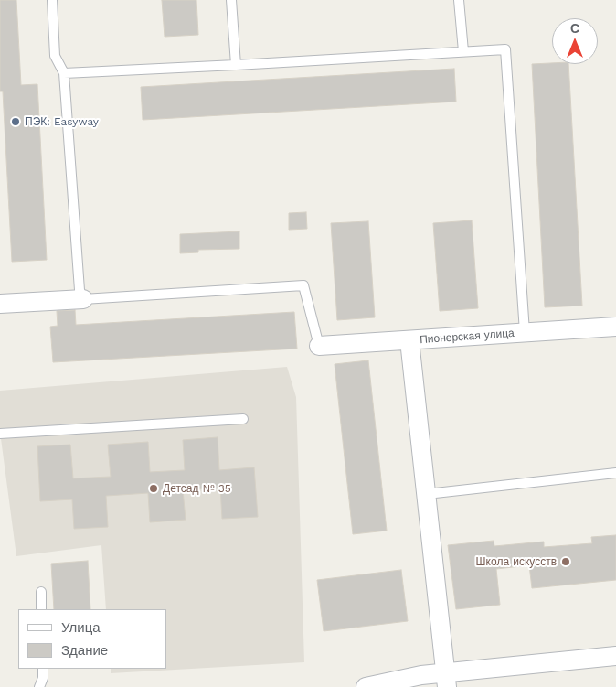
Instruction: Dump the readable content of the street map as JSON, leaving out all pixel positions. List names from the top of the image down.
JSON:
{
  "streets": {
    "street": ["Пионерская улица"]
  },
  "places": ["ПЭК: Easyway", "Детсад № 35", "Школа искусств"],
  "legend": ["Улица", "Здание"],
  "north": "top"
}
